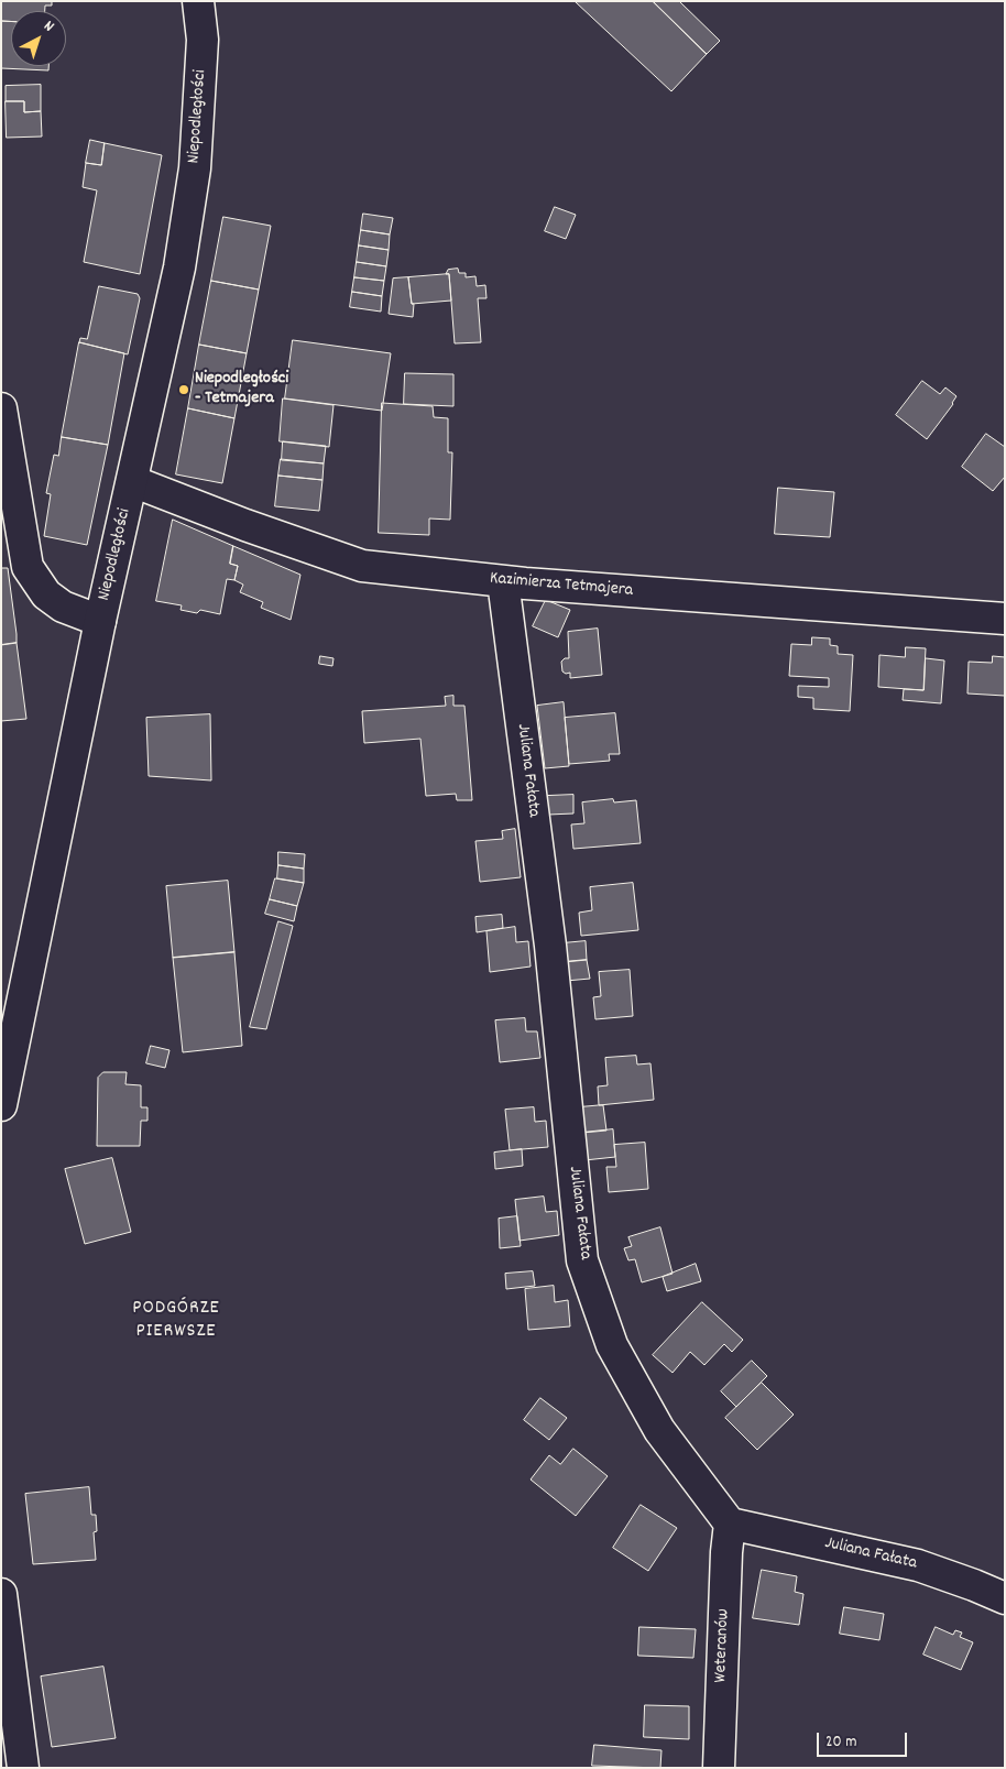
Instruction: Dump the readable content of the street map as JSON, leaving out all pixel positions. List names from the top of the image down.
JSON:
{
  "streets": {
    "street": [
      "Niepodległości",
      "Kazimierza Tetmajera",
      "Juliana Fałata",
      "Weteranów"
    ]
  },
  "crossings": [
    ["Niepodległości", "Kazimierza Tetmajera"],
    ["Kazimierza Tetmajera", "Juliana Fałata"],
    ["Juliana Fałata", "Weteranów"]
  ],
  "districts": ["PODGÓRZE PIERWSZE"],
  "places": ["Niepodległości - Tetmajera"],
  "scale_bar": "20 m",
  "north": "top right"
}
